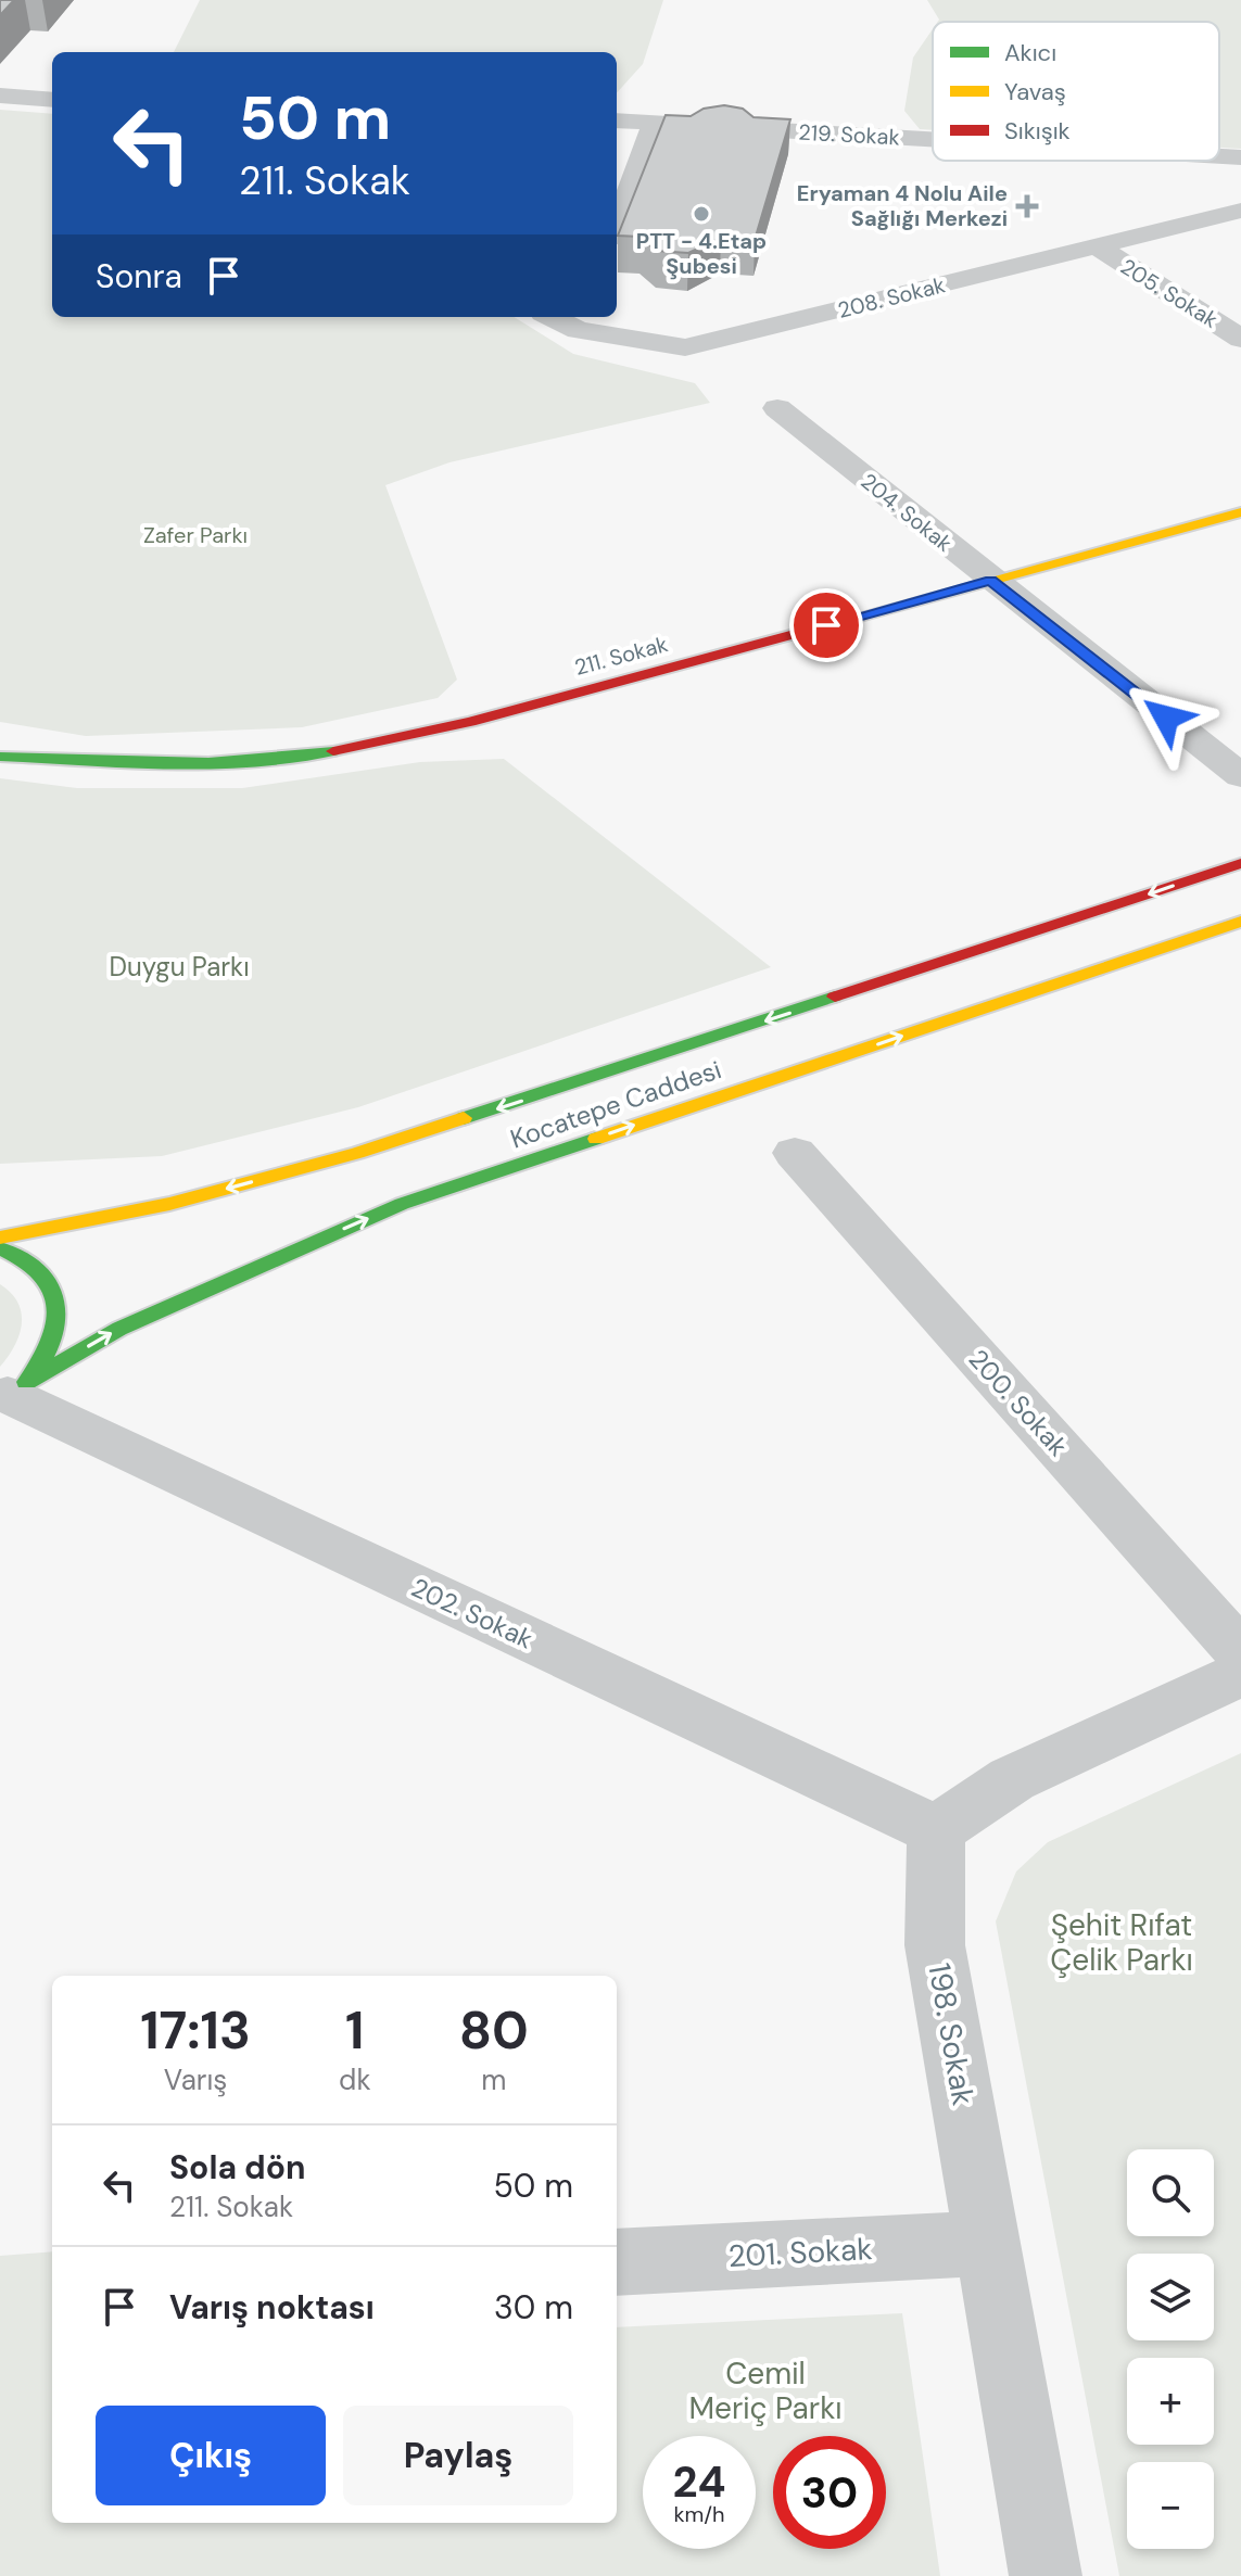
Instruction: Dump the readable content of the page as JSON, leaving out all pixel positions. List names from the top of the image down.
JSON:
{
  "streets": {
    "main road": ["211. Sokak", "Kocatepe Caddesi"],
    "street": [
      "219. Sokak",
      "205. Sokak",
      "208. Sokak",
      "204. Sokak",
      "200. Sokak",
      "202. Sokak",
      "198. Sokak",
      "201. Sokak"
    ]
  },
  "crossings": [
    ["205. Sokak", "208. Sokak"],
    ["204. Sokak", "211. Sokak"],
    ["Kocatepe Caddesi", "202. Sokak"],
    ["202. Sokak", "198. Sokak"],
    ["198. Sokak", "201. Sokak"]
  ],
  "parks": [
    "Zafer Parkı",
    "Duygu Parkı",
    "Şehit Rıfat Çelik Parkı",
    "Cemil Meriç Parkı"
  ],
  "places": {
    "health": ["Eryaman 4 Nolu Aile Sağlığı Merkezi"],
    "other": ["PTT - 4.Etap Şubesi"]
  },
  "legend": ["Akıcı", "Yavaş", "Sıkışık"],
  "page": {
    "turn": ["50 m", "211. Sokak"],
    "then": "Sonra",
    "eta": [
      "17:13",
      "Varış",
      "1",
      "dk",
      "80",
      "m"
    ],
    "list": [
      {
        "name": "Sola dön",
        "note": "211. Sokak",
        "value": "50 m"
      },
      {
        "name": "Varış noktası",
        "value": "30 m"
      }
    ],
    "map_buttons": ["+", "−"],
    "buttons": ["Çıkış", "Paylaş"],
    "speed": "24 km/h",
    "limit": "30"
  }
}
